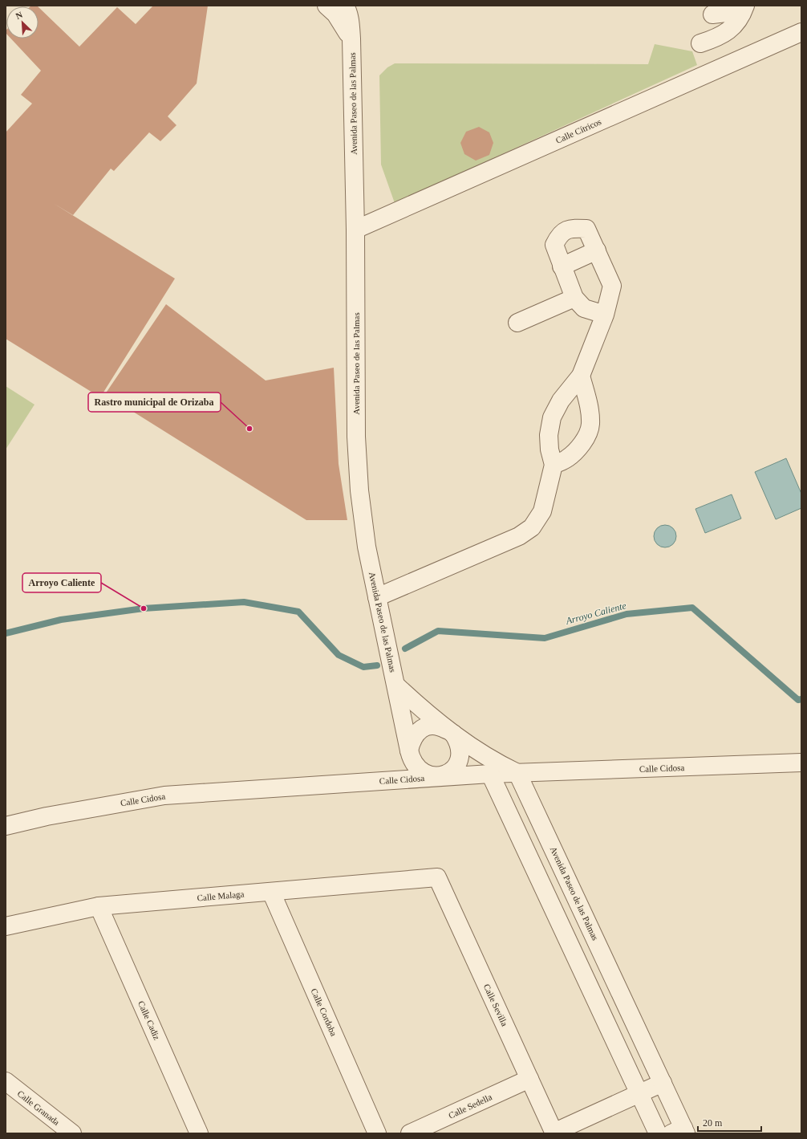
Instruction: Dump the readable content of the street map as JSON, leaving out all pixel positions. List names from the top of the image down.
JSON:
{
  "streets": {
    "street": [
      "Avenida Paseo de las Palmas",
      "Calle Cítricos",
      "Calle Cidosa",
      "Calle Malaga",
      "Calle Sevilla",
      "Calle Cordoba",
      "Calle Cadiz",
      "Calle Sedella",
      "Calle Granada"
    ]
  },
  "crossings": [
    ["Avenida Paseo de las Palmas", "Calle Cítricos"],
    ["Avenida Paseo de las Palmas", "Calle Cidosa"],
    ["Calle Malaga", "Calle Sevilla"],
    ["Calle Malaga", "Calle Cordoba"],
    ["Calle Malaga", "Calle Cadiz"],
    ["Calle Sevilla", "Calle Sedella"]
  ],
  "water": ["Arroyo Caliente"],
  "places": ["Rastro municipal de Orizaba", "Arroyo Caliente"],
  "scale_bar": "20 m",
  "north": "top left"
}
